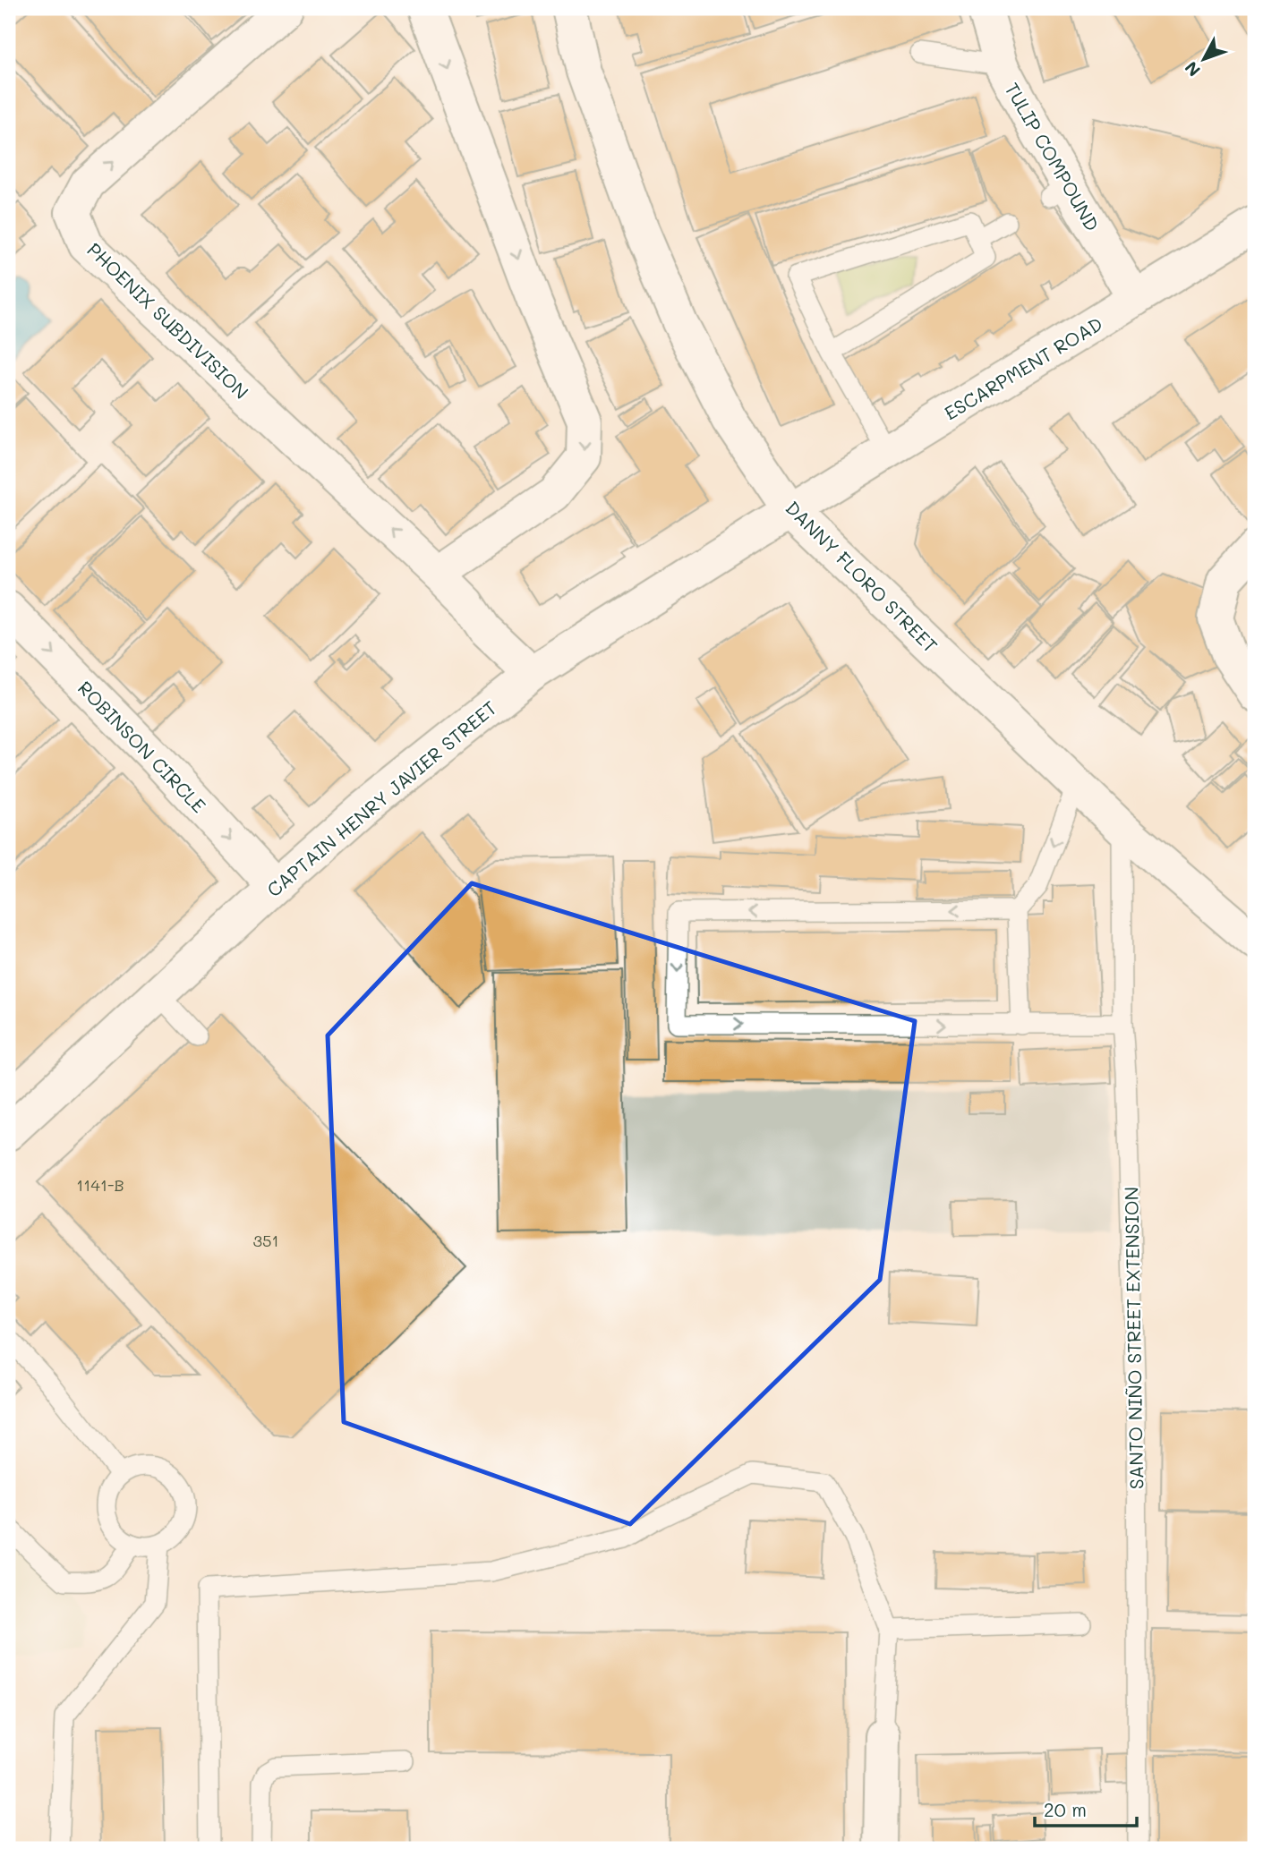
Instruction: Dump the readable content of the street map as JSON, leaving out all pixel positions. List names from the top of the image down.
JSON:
{
  "streets": {
    "street": [
      "TULIP COMPOUND",
      "PHOENIX SUBDIVISION",
      "ESCARPMENT ROAD",
      "DANNY FLORO STREET",
      "ROBINSON CIRCLE",
      "CAPTAIN HENRY JAVIER STREET"
    ],
    "lane": ["SANTO NIÑO STREET EXTENSION"]
  },
  "crossings": [
    ["TULIP COMPOUND", "ESCARPMENT ROAD"],
    ["PHOENIX SUBDIVISION", "CAPTAIN HENRY JAVIER STREET"],
    ["ESCARPMENT ROAD", "DANNY FLORO STREET"],
    ["ESCARPMENT ROAD", "CAPTAIN HENRY JAVIER STREET"],
    ["DANNY FLORO STREET", "CAPTAIN HENRY JAVIER STREET"],
    ["DANNY FLORO STREET", "SANTO NIÑO STREET EXTENSION"],
    ["ROBINSON CIRCLE", "CAPTAIN HENRY JAVIER STREET"]
  ],
  "one_way": ["ROBINSON CIRCLE"],
  "house_numbers": ["1141-B", "351"],
  "scale_bar": "20 m",
  "north": "bottom left"
}
